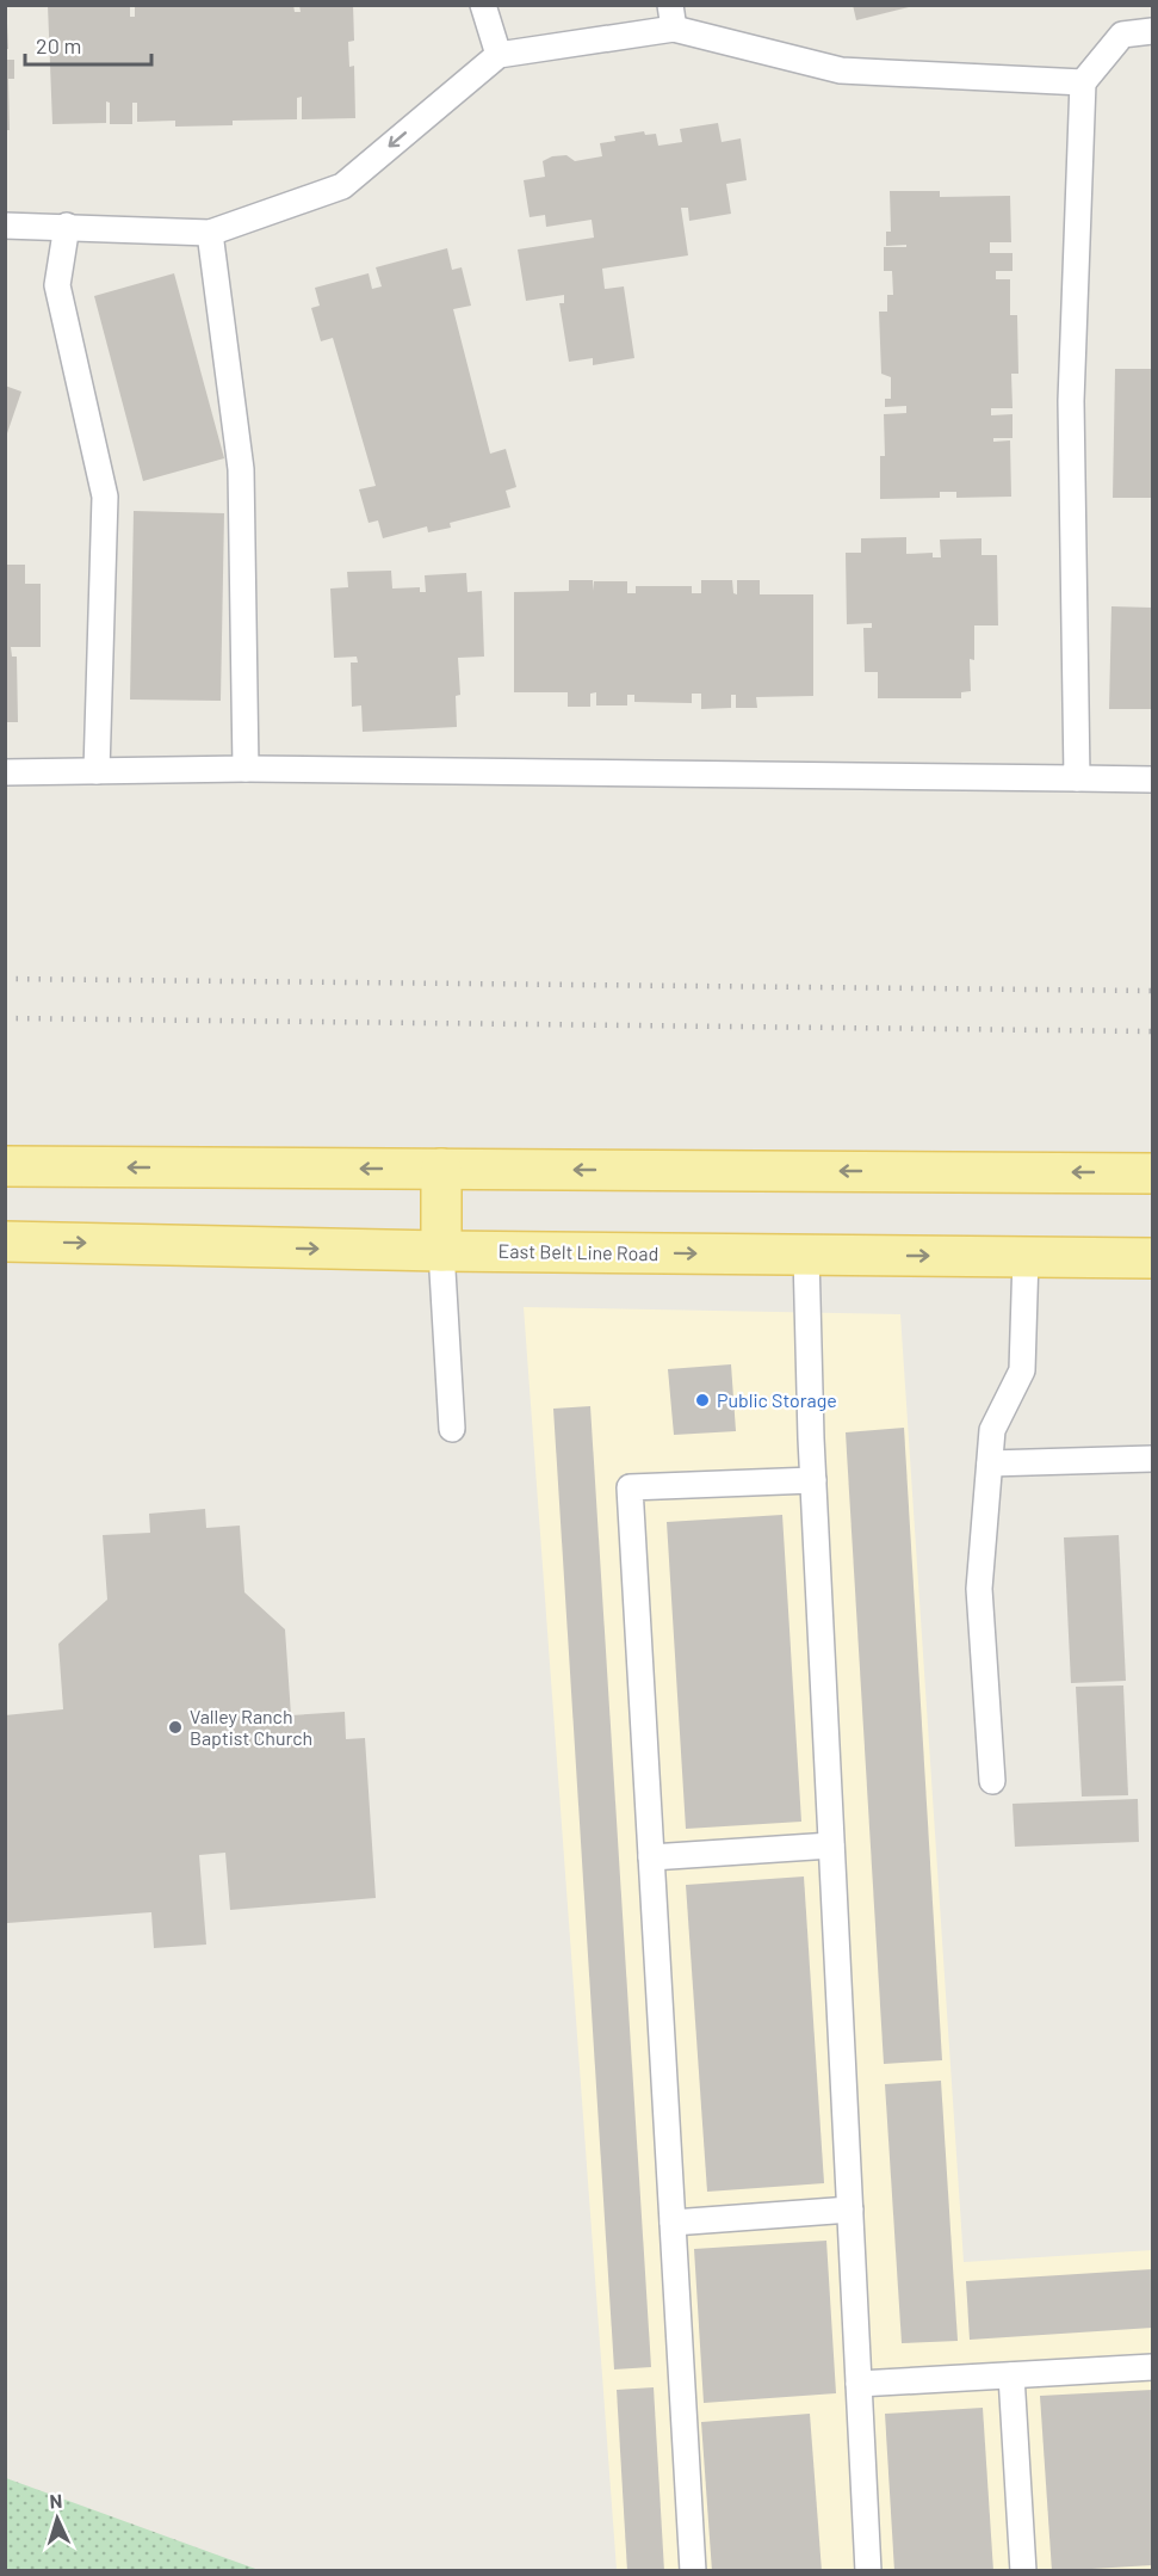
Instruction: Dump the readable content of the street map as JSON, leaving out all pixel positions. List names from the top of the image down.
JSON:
{
  "streets": {
    "main road": ["East Belt Line Road"]
  },
  "places": ["Public Storage", "Valley Ranch Baptist Church"],
  "scale_bar": "20 m",
  "north": "top"
}
